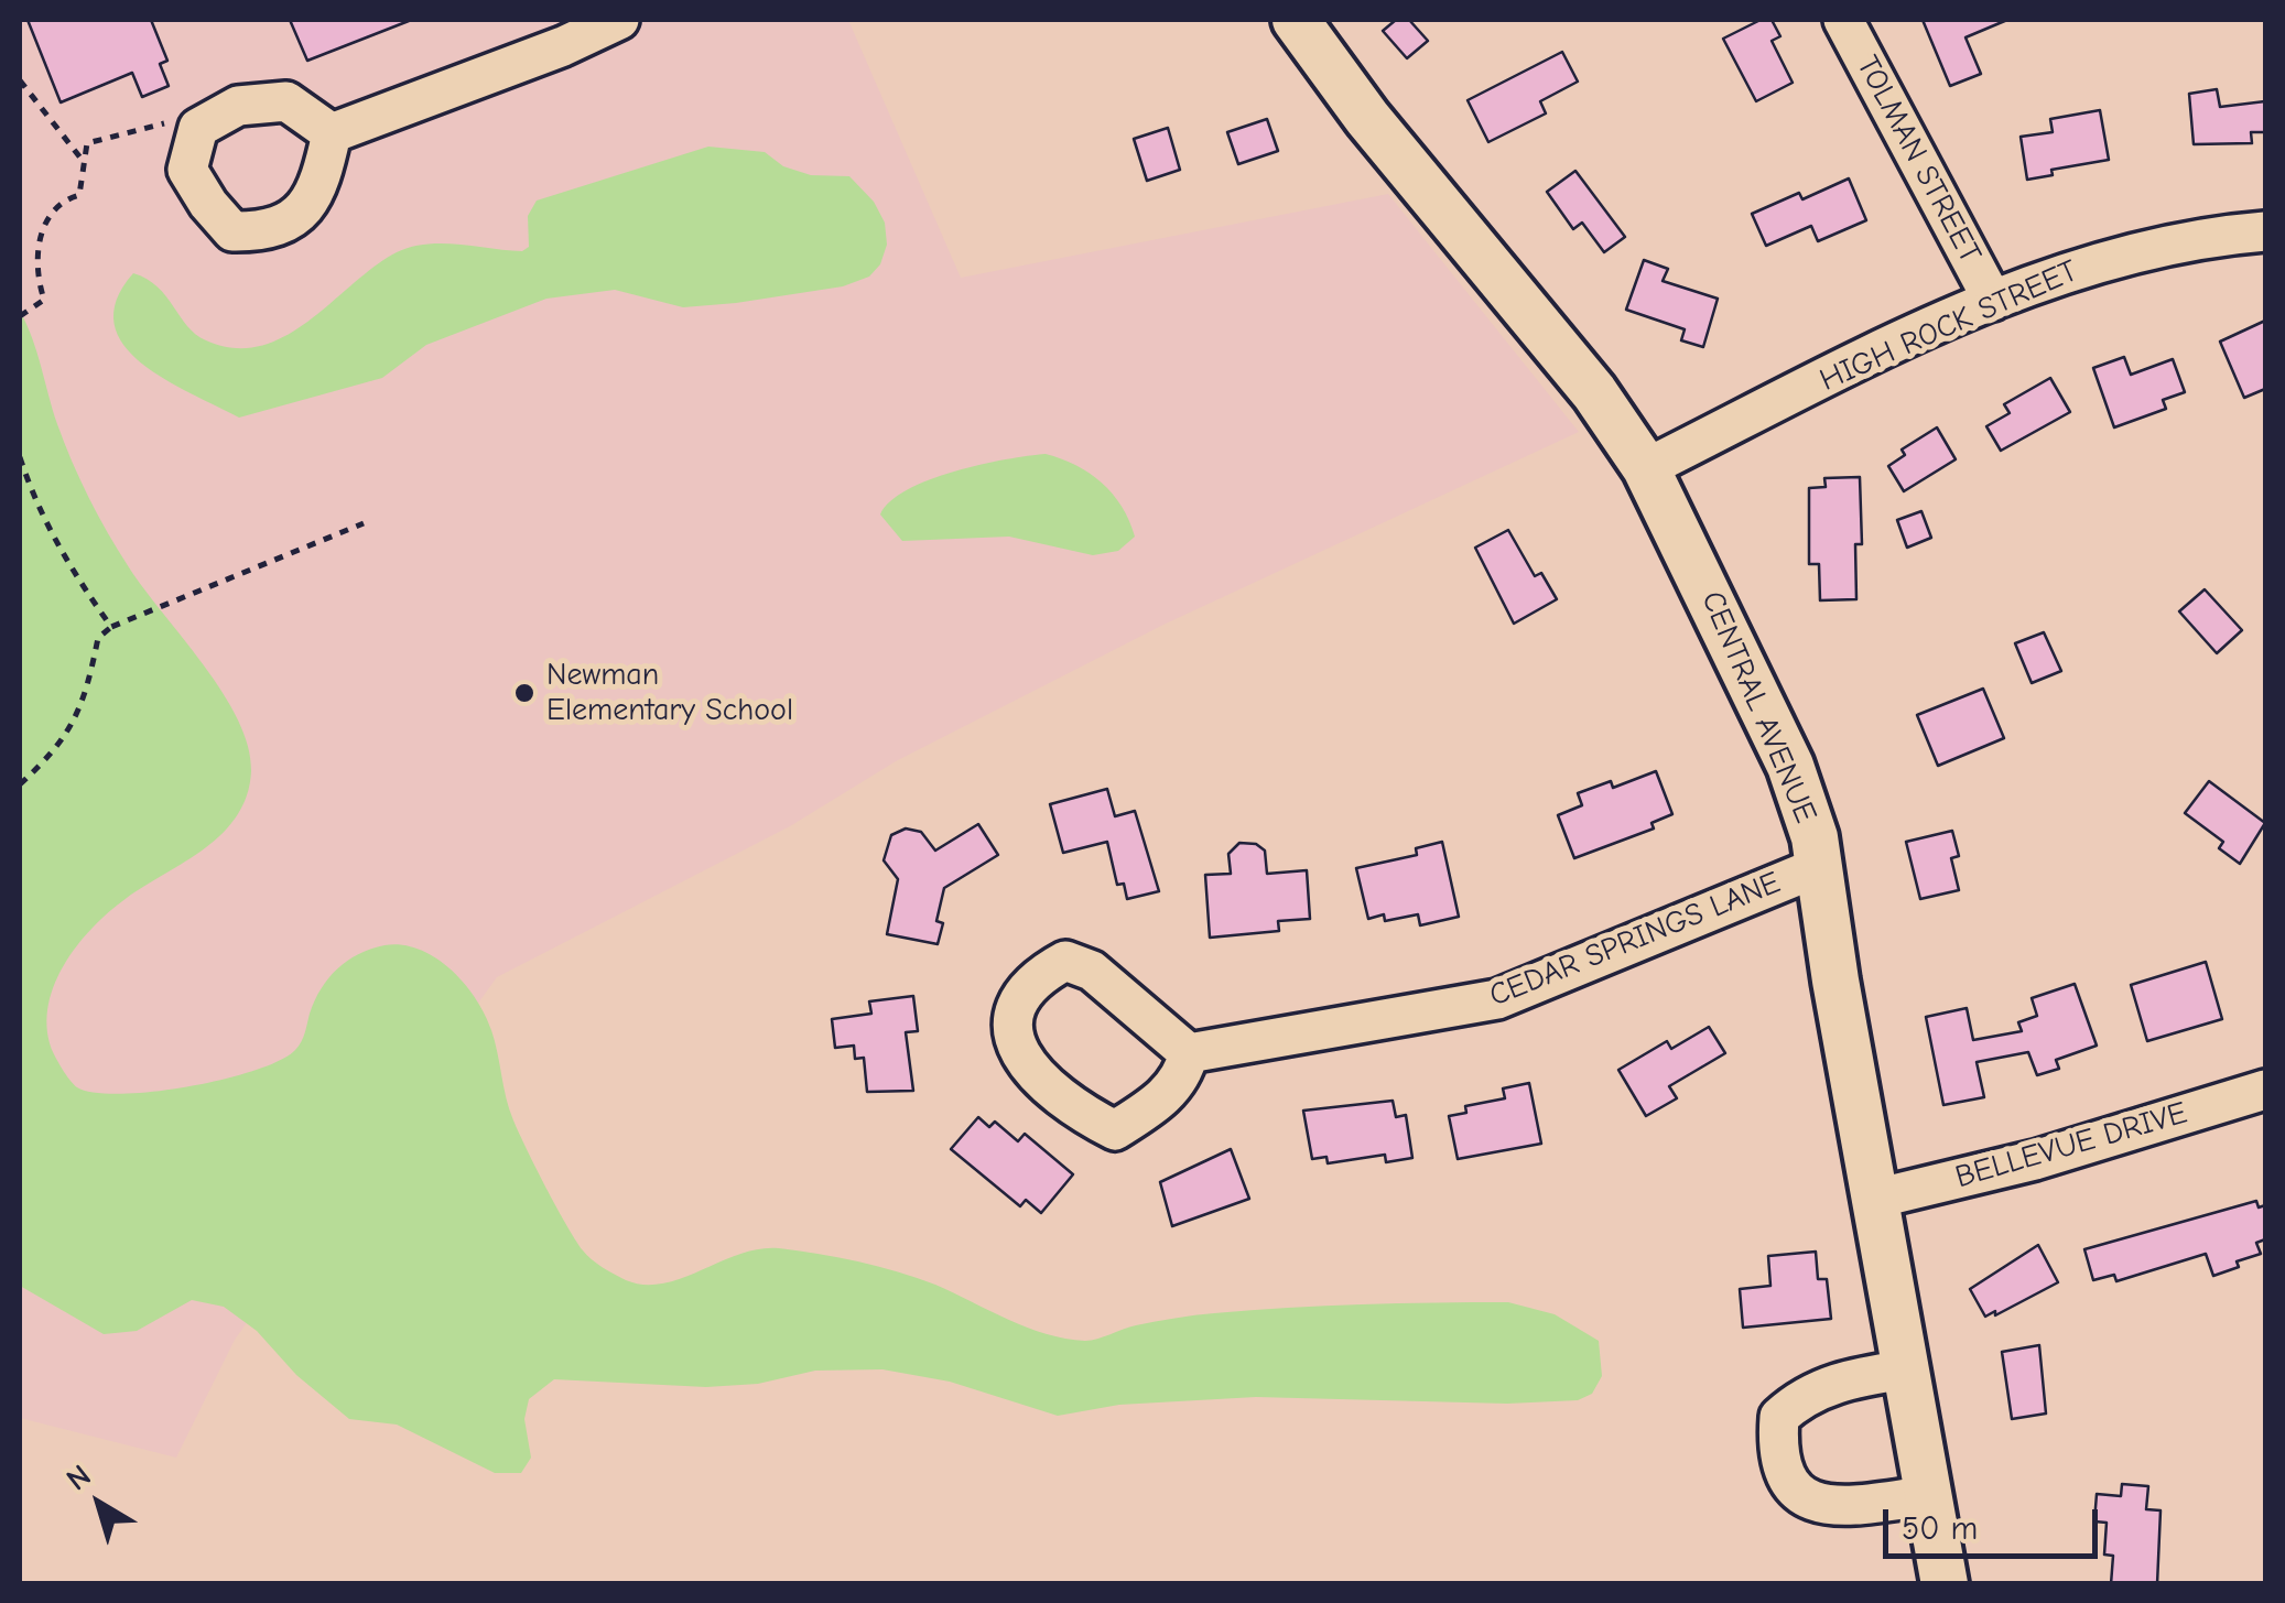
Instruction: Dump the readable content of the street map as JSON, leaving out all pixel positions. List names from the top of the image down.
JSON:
{
  "streets": {
    "main road": ["CENTRAL AVENUE"],
    "street": [
      "TOLMAN STREET",
      "HIGH ROCK STREET",
      "CEDAR SPRINGS LANE",
      "BELLEVUE DRIVE"
    ]
  },
  "crossings": [
    ["TOLMAN STREET", "HIGH ROCK STREET"],
    ["HIGH ROCK STREET", "CENTRAL AVENUE"],
    ["CENTRAL AVENUE", "CEDAR SPRINGS LANE"],
    ["CENTRAL AVENUE", "BELLEVUE DRIVE"]
  ],
  "places": ["Newman Elementary School"],
  "scale_bar": "50 m",
  "north": "top left"
}
